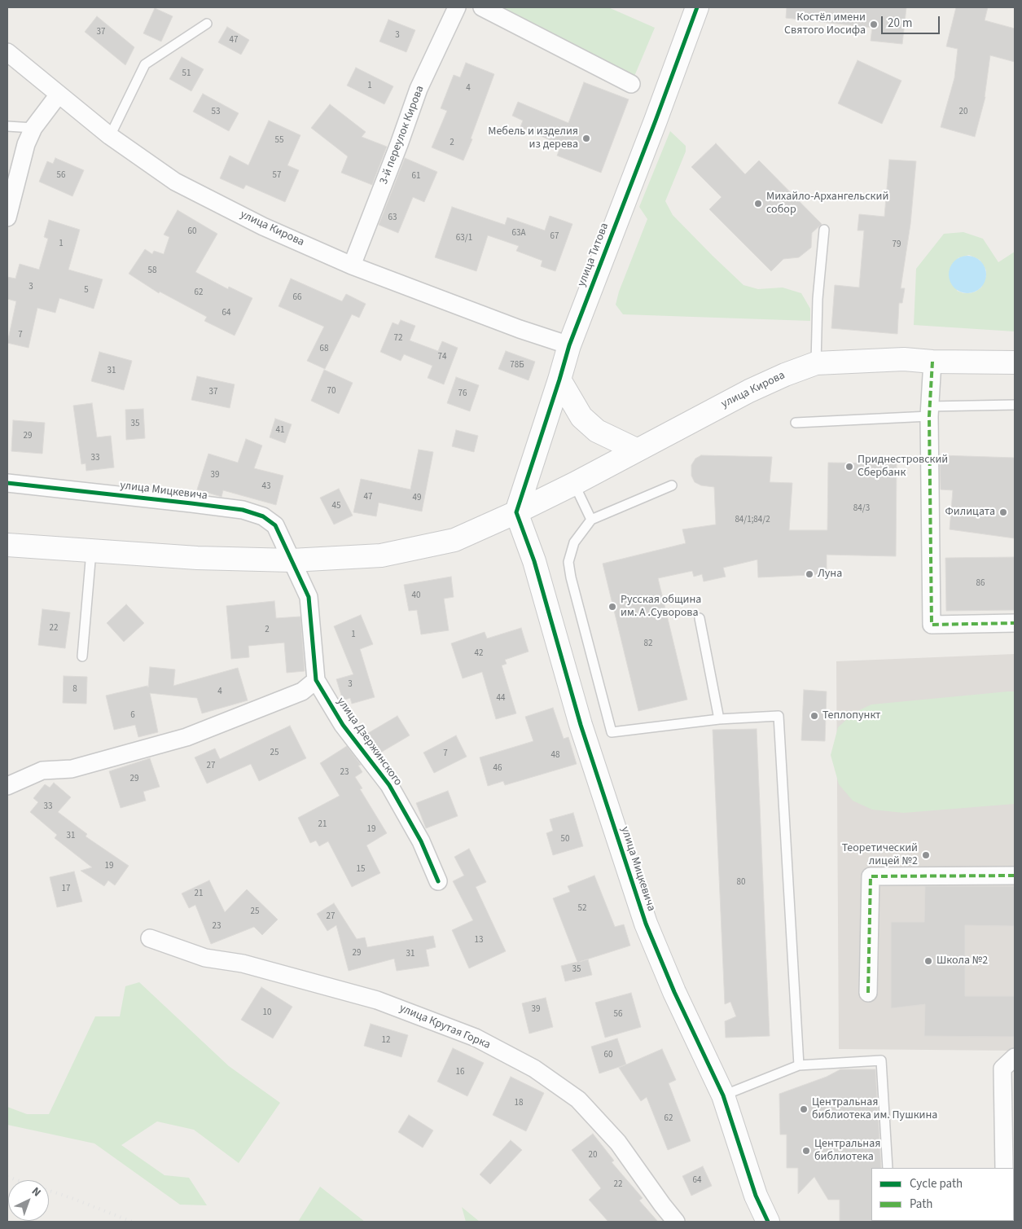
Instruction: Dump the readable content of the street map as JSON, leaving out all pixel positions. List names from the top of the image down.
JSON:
{
  "streets": {
    "street": [
      "3-й переулок Кирова",
      "улица Кирова",
      "улица Титова",
      "улица Мицкевича",
      "улица Дзержинского",
      "улица Крутая Горка"
    ]
  },
  "crossings": [
    ["3-й переулок Кирова", "улица Кирова"],
    ["улица Кирова", "улица Титова"],
    ["улица Кирова", "улица Мицкевича"],
    ["улица Титова", "улица Мицкевича"],
    ["улица Мицкевича", "улица Дзержинского"]
  ],
  "places": [
    "Костёл имени Святого Иосифа",
    "Мебель и изделия из дерева",
    "Михайло-Архангельский собор",
    "Приднестровский Сбербанк",
    "Филицата",
    "Луна",
    "Русская община им. А .Суворова",
    "Теплопункт",
    "Теоретический лицей №2",
    "Школа №2",
    "Центральная библиотека им. Пушкина",
    "Центральная библиотека"
  ],
  "house_numbers": [
    "37",
    "3",
    "47",
    "51",
    "1",
    "4",
    "53",
    "20",
    "55",
    "2",
    "56",
    "57",
    "61",
    "63",
    "60",
    "63А",
    "67",
    "63/1",
    "1",
    "79",
    "58",
    "3",
    "5",
    "62",
    "66",
    "64",
    "7",
    "72",
    "68",
    "74",
    "78Б",
    "31",
    "70",
    "37",
    "76",
    "35",
    "41",
    "29",
    "33",
    "39",
    "43",
    "47",
    "49",
    "45",
    "84/3",
    "84/1;84/2",
    "86",
    "40",
    "22",
    "2",
    "1",
    "82",
    "42",
    "3",
    "8",
    "4",
    "44",
    "6",
    "25",
    "7",
    "48",
    "27",
    "46",
    "23",
    "29",
    "33",
    "21",
    "19",
    "31",
    "50",
    "19",
    "15",
    "80",
    "17",
    "21",
    "52",
    "25",
    "27",
    "23",
    "13",
    "29",
    "31",
    "35",
    "39",
    "10",
    "56",
    "12",
    "60",
    "16",
    "18",
    "62",
    "20",
    "64",
    "22"
  ],
  "legend": ["Cycle path", "Path"],
  "scale_bar": "20 m",
  "north": "top right"
}
